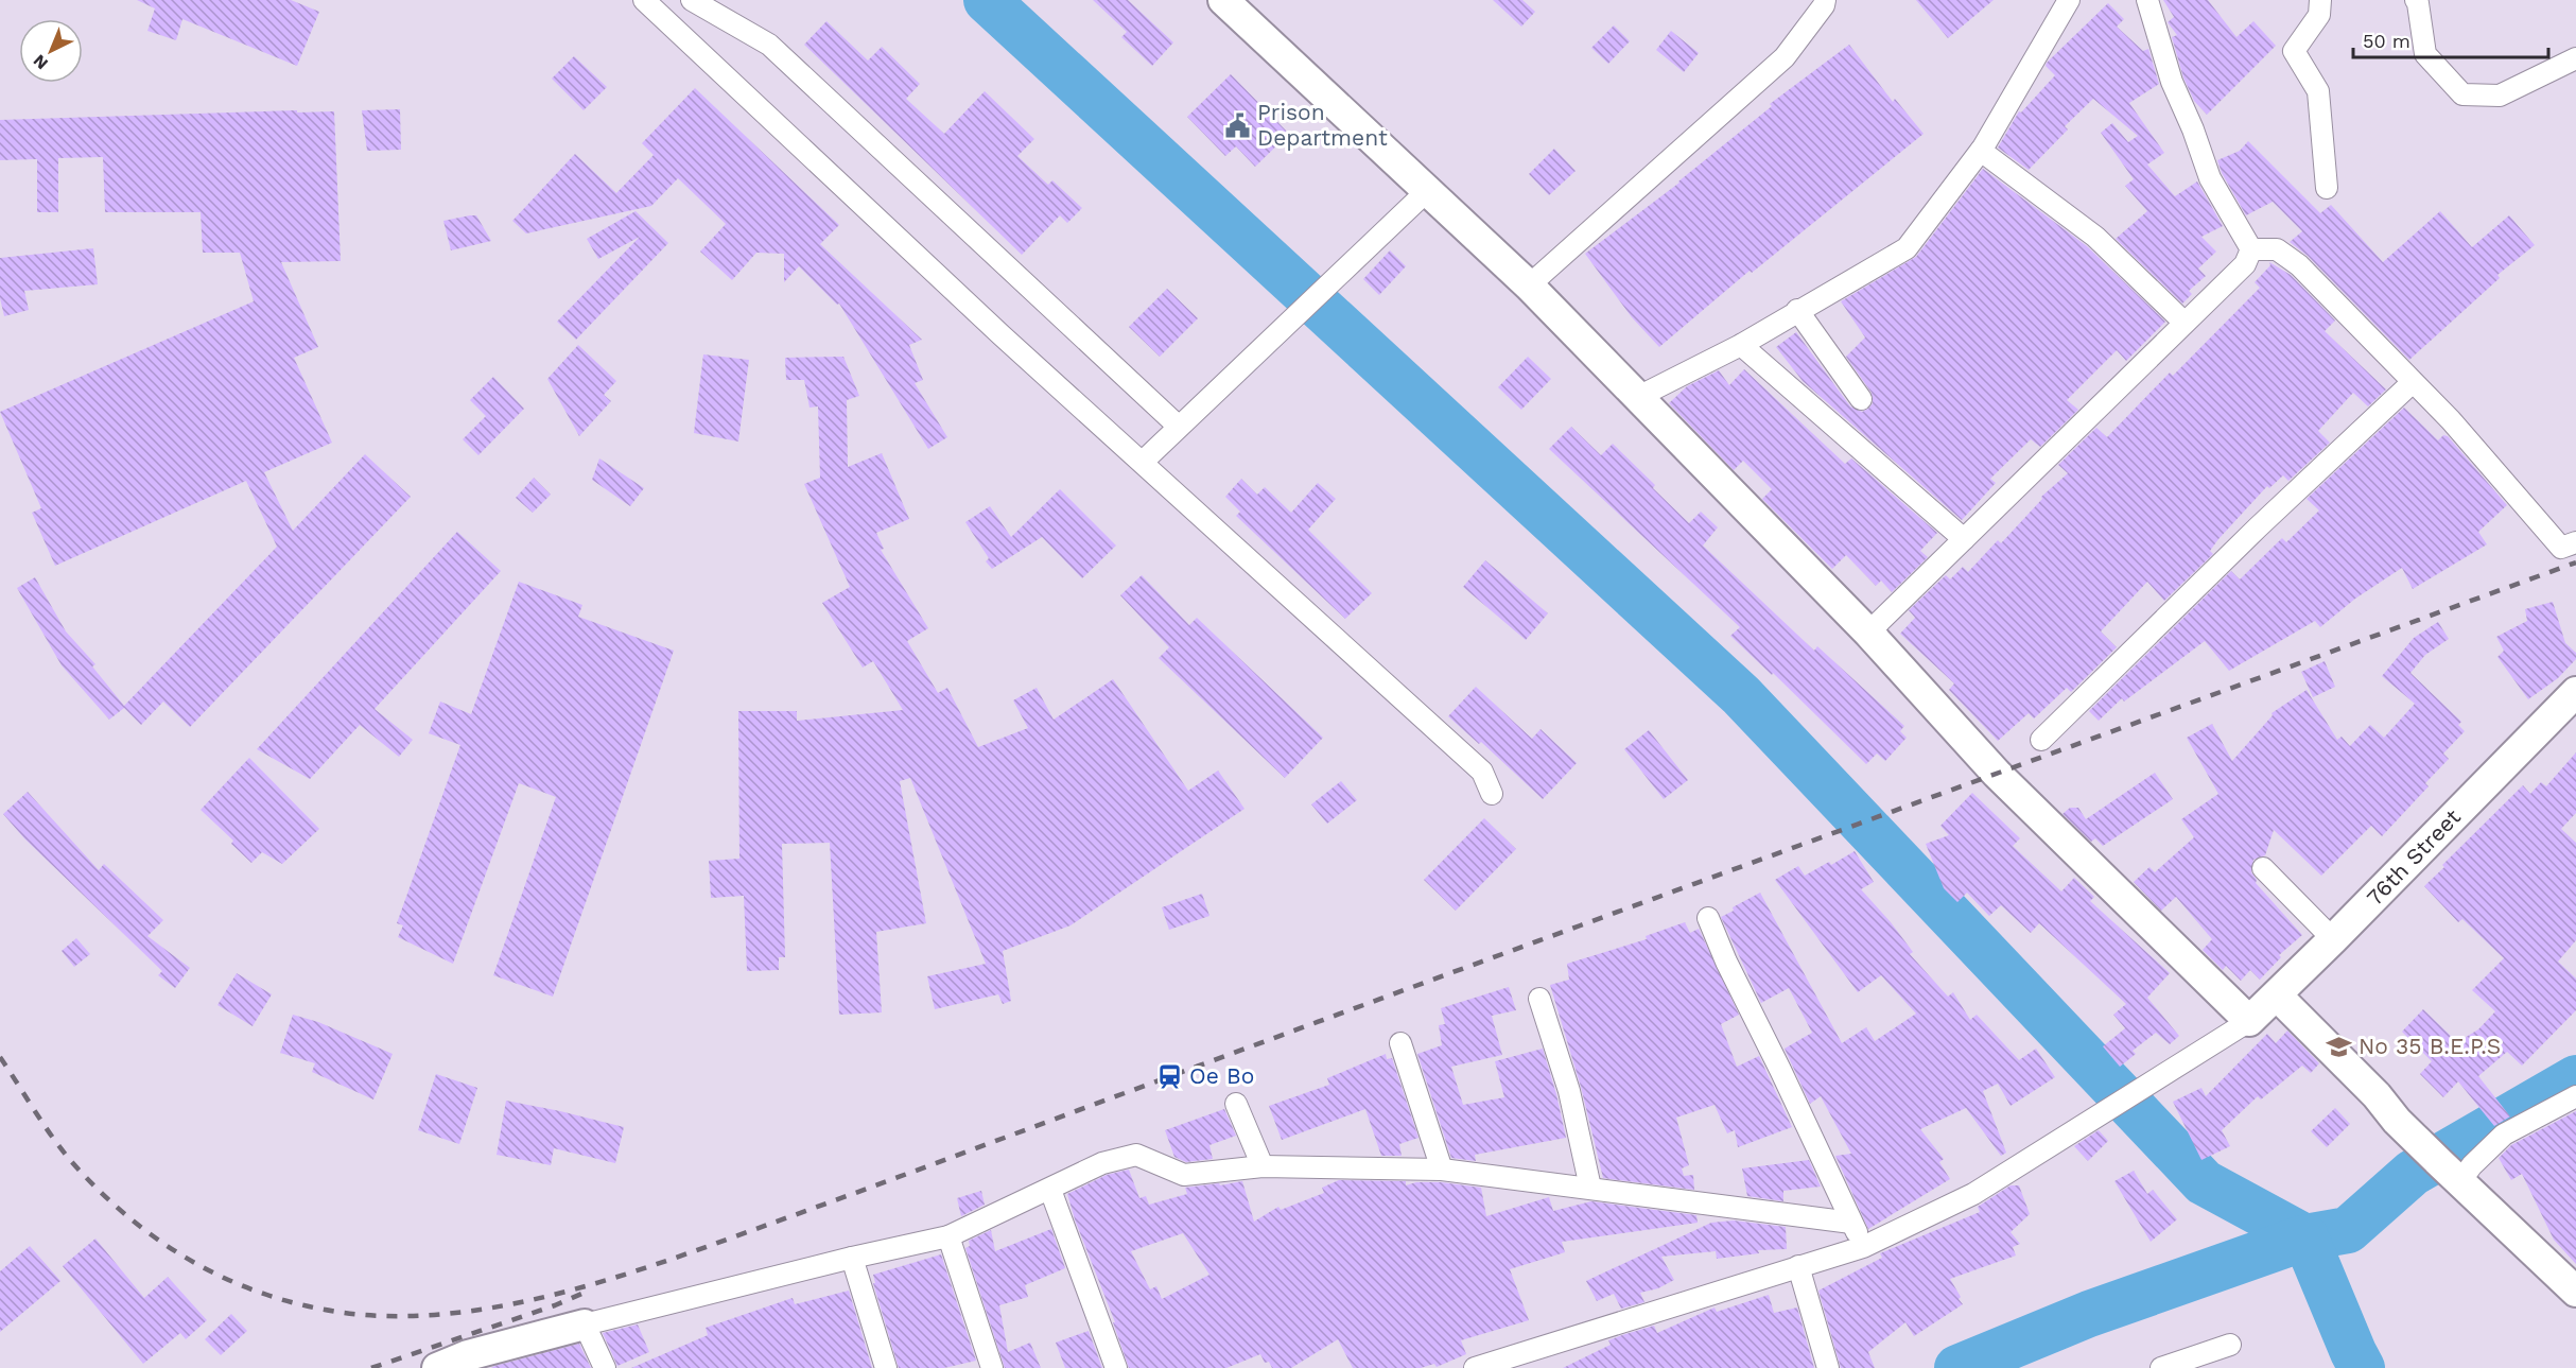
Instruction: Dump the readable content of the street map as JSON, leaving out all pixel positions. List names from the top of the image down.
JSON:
{
  "streets": {
    "street": ["76th Street"]
  },
  "places": {
    "public building": ["Prison Department"],
    "school or university": ["No 35 B.E.P.S"],
    "station": ["Oe Bo"]
  },
  "scale_bar": "50 m",
  "north": "bottom left"
}
